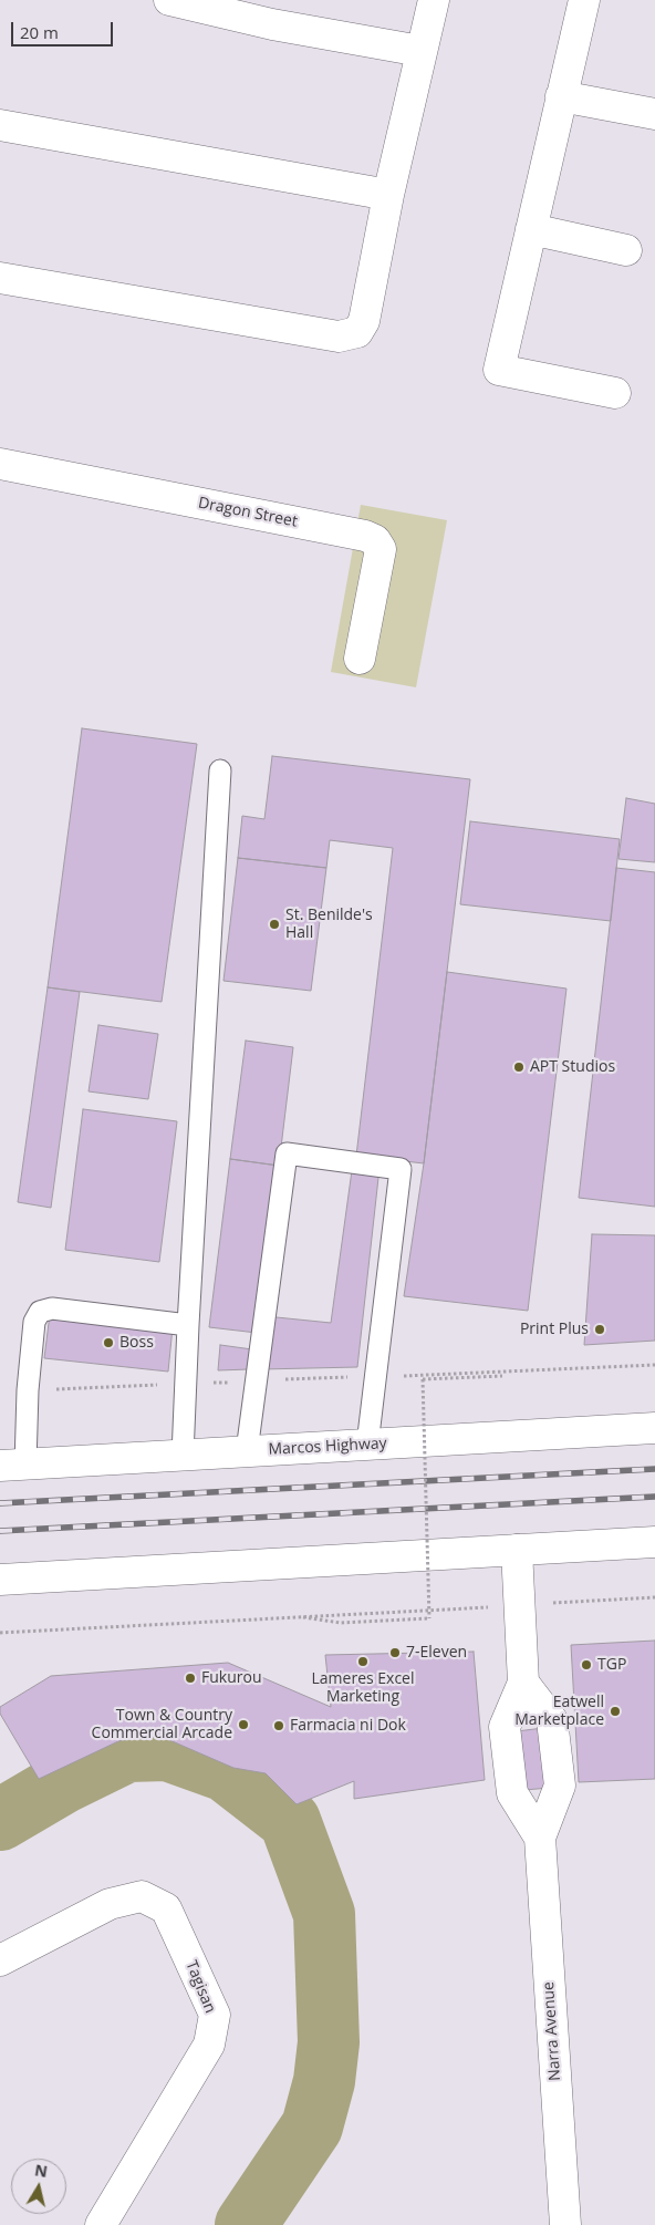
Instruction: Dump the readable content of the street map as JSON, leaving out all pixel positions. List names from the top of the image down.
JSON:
{
  "streets": {
    "street": [
      "Dragon Street",
      "Marcos Highway",
      "Tagisan",
      "Narra Avenue"
    ]
  },
  "places": [
    "St. Benilde's Hall",
    "APT Studios",
    "Print Plus",
    "Boss",
    "7-Eleven",
    "Lameres Excel Marketing",
    "TGP",
    "Fukurou",
    "Eatwell Marketplace",
    "Town & Country Commercial Arcade",
    "Farmacia ni Dok"
  ],
  "scale_bar": "20 m",
  "north": "top"
}
